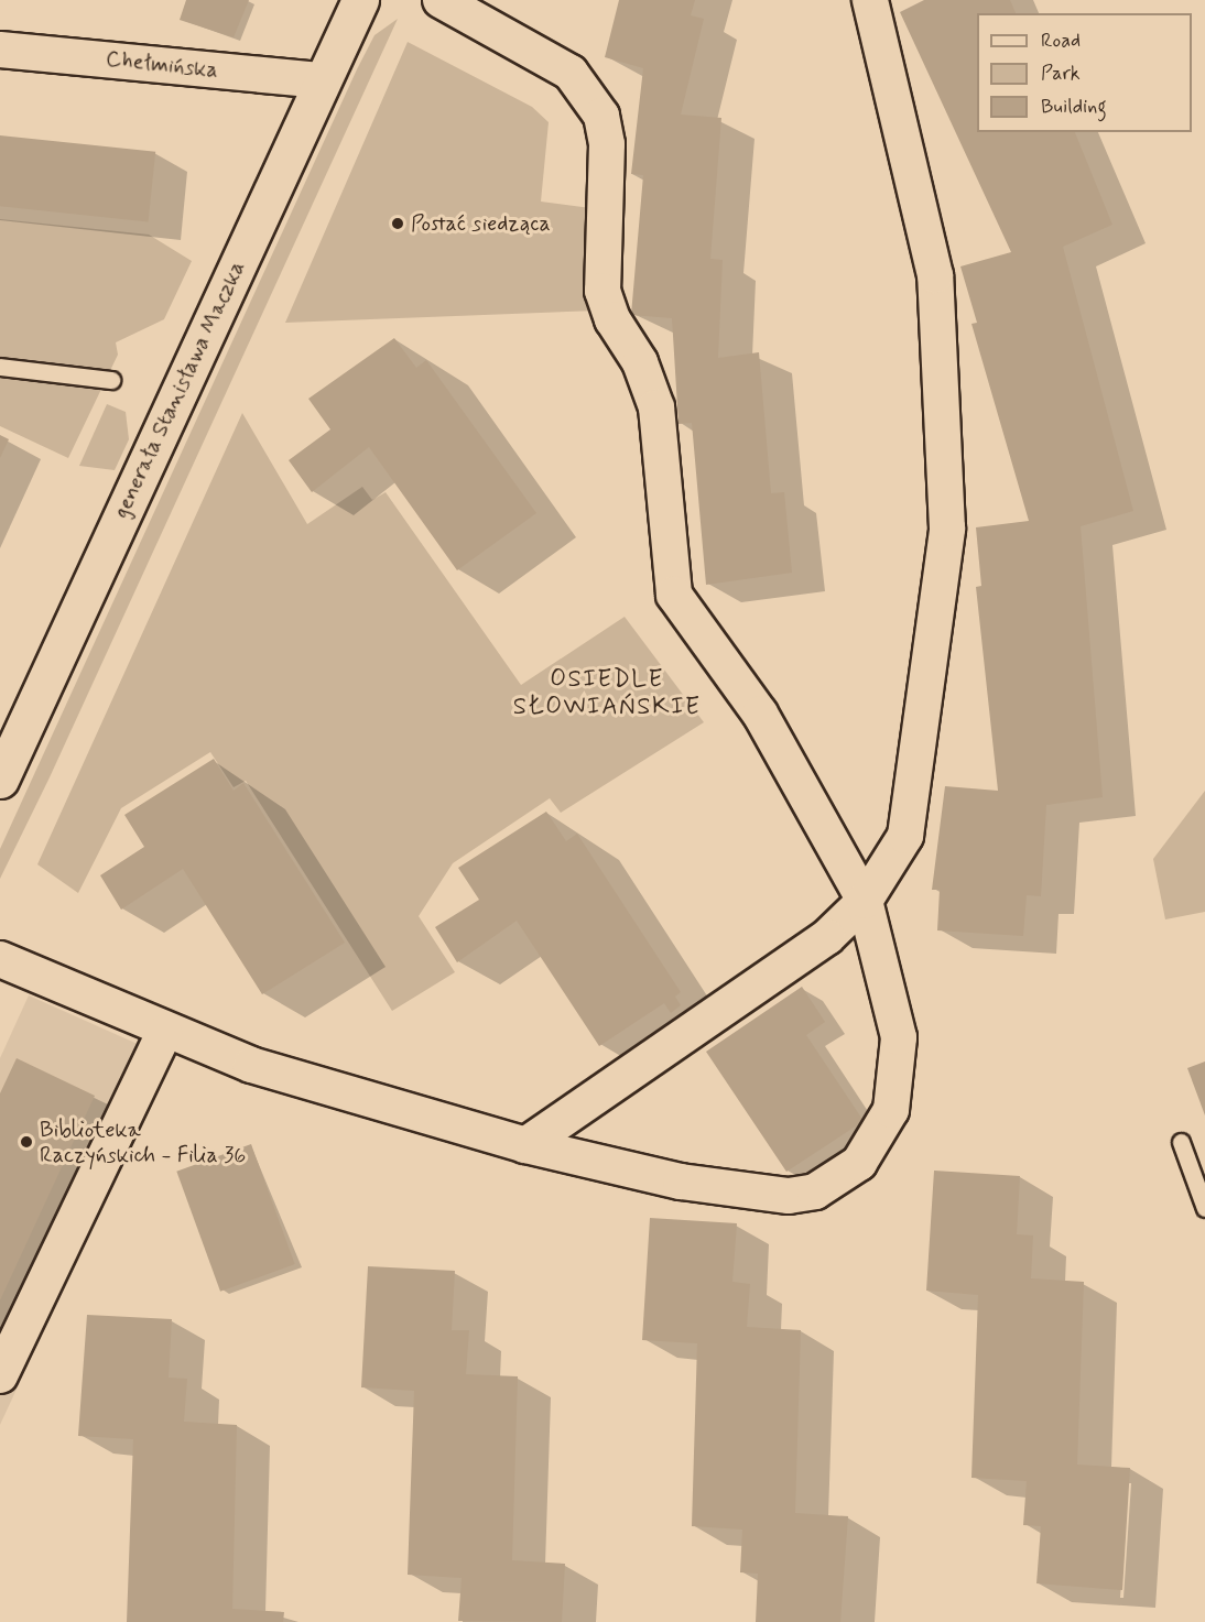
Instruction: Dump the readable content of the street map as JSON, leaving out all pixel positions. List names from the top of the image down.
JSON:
{
  "streets": {
    "street": ["Chełmińska", "generała Stanisława Maczka"]
  },
  "crossings": [
    ["Chełmińska", "generała Stanisława Maczka"]
  ],
  "districts": ["OSIEDLE SŁOWIAŃSKIE"],
  "places": ["Postać siedząca", "Biblioteka Raczyńskich - Filia 36"],
  "legend": ["Road", "Park", "Building"]
}
